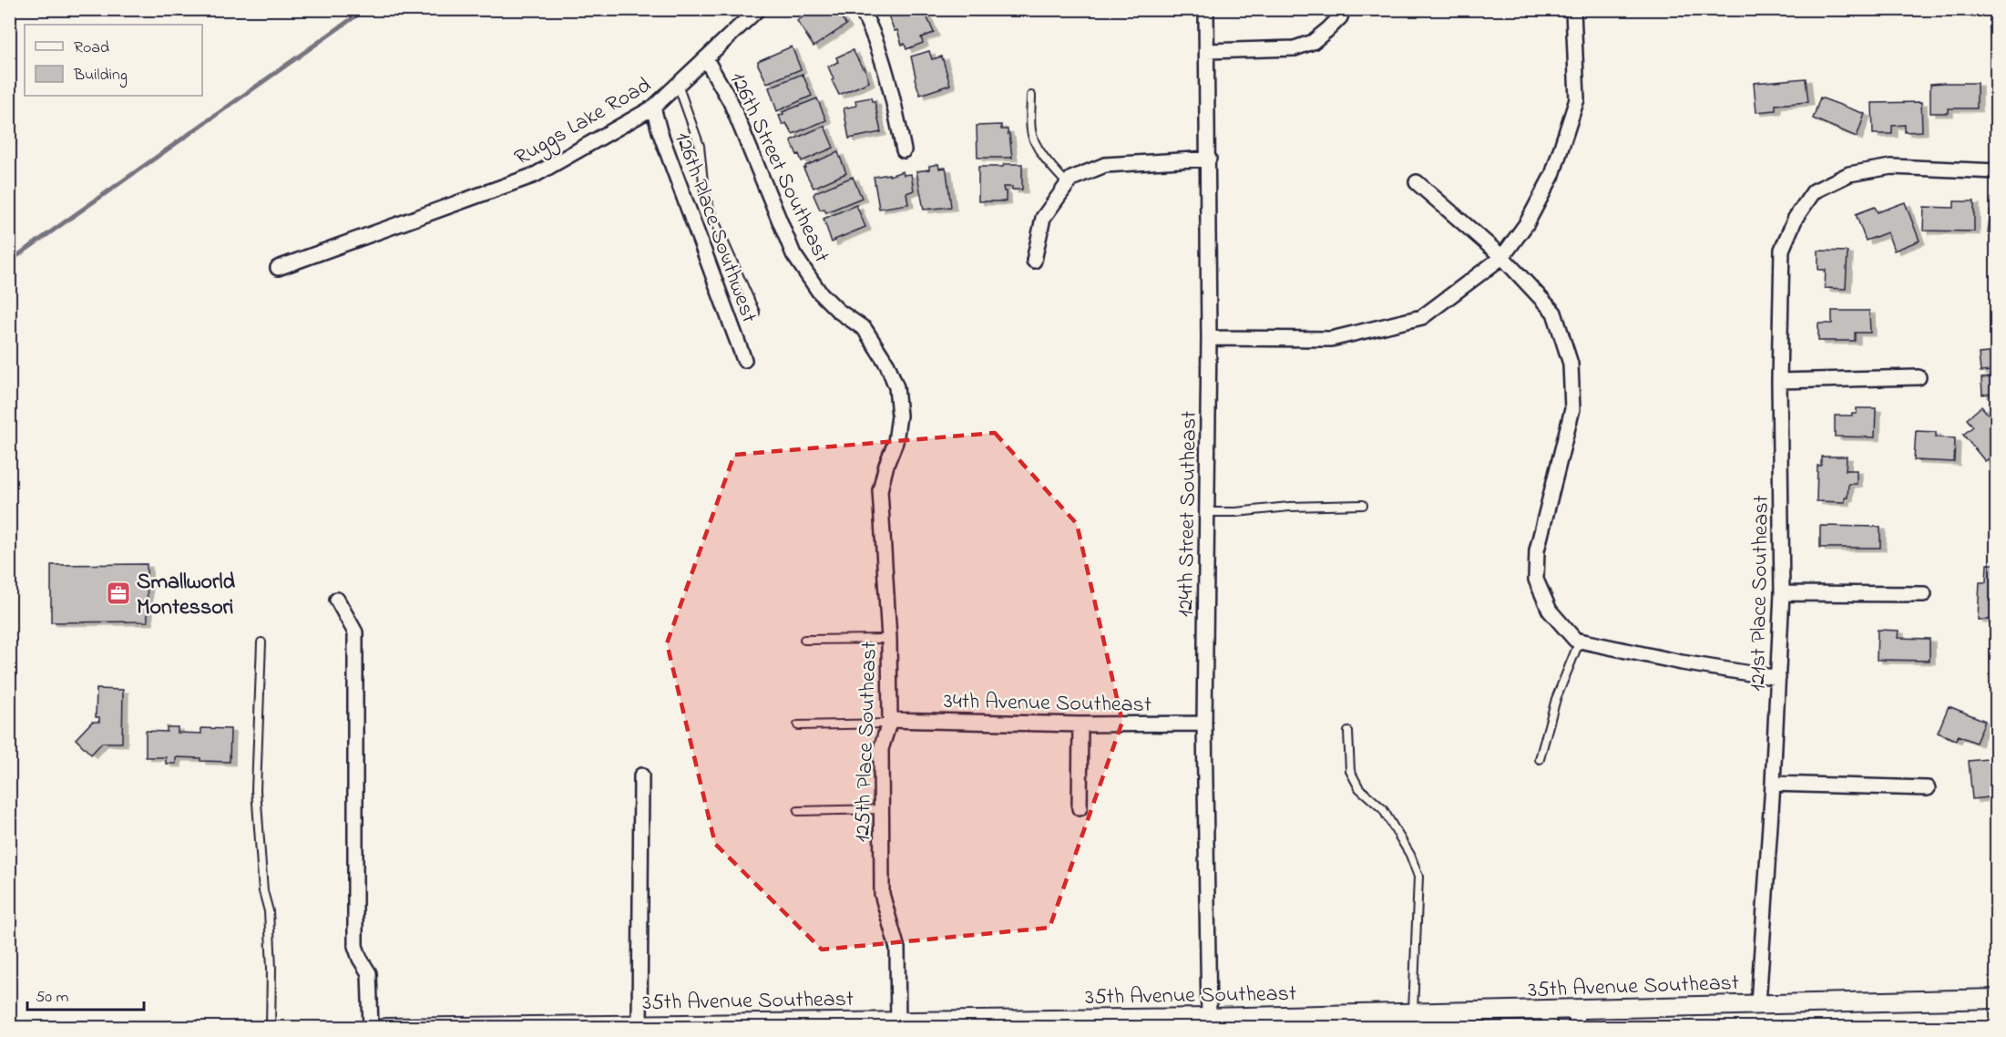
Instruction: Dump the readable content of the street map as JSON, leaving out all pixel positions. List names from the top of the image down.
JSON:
{
  "streets": {
    "street": [
      "Ruggs Lake Road",
      "126th Street Southeast",
      "126th Place Southwest",
      "124th Street Southeast",
      "121st Place Southeast",
      "34th Avenue Southeast",
      "125th Place Southeast",
      "35th Avenue Southeast"
    ]
  },
  "crossings": [
    ["Ruggs Lake Road", "126th Street Southeast"],
    ["Ruggs Lake Road", "126th Place Southwest"],
    ["126th Street Southeast", "125th Place Southeast"],
    ["124th Street Southeast", "34th Avenue Southeast"],
    ["124th Street Southeast", "35th Avenue Southeast"],
    ["121st Place Southeast", "35th Avenue Southeast"],
    ["34th Avenue Southeast", "125th Place Southeast"],
    ["125th Place Southeast", "35th Avenue Southeast"]
  ],
  "places": {
    "office": ["Smallworld Montessori"]
  },
  "legend": ["Road", "Building"],
  "scale_bar": "50 m"
}
